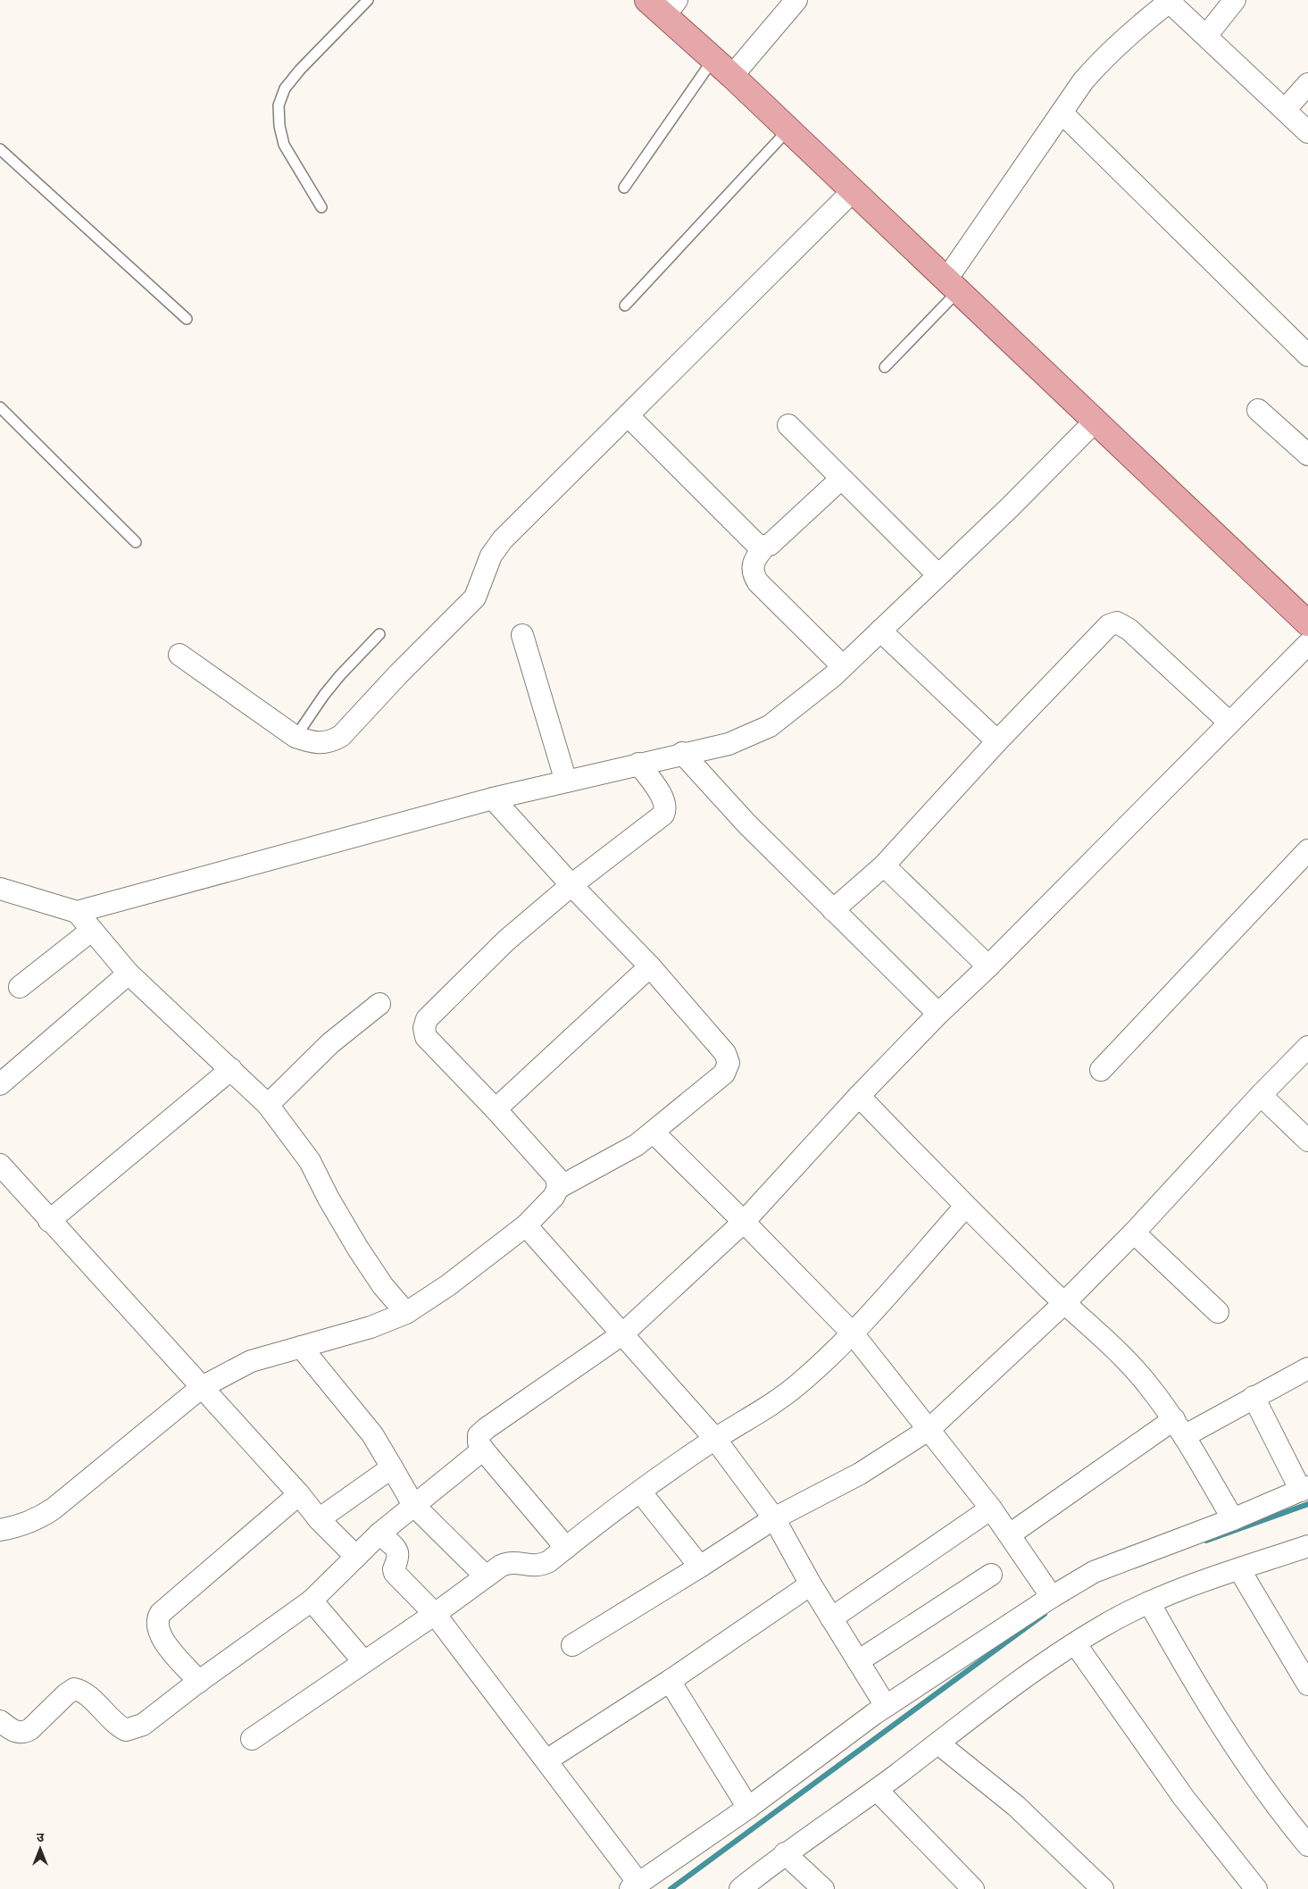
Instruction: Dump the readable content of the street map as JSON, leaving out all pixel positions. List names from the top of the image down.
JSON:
{
  "north": "top"
}
